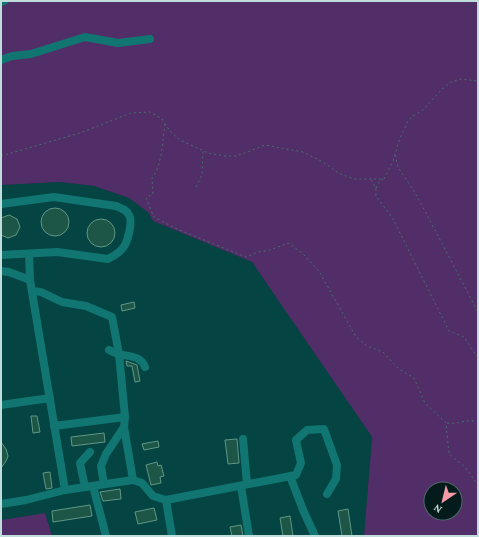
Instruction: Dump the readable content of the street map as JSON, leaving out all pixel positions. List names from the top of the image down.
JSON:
{
  "north": "bottom left"
}
